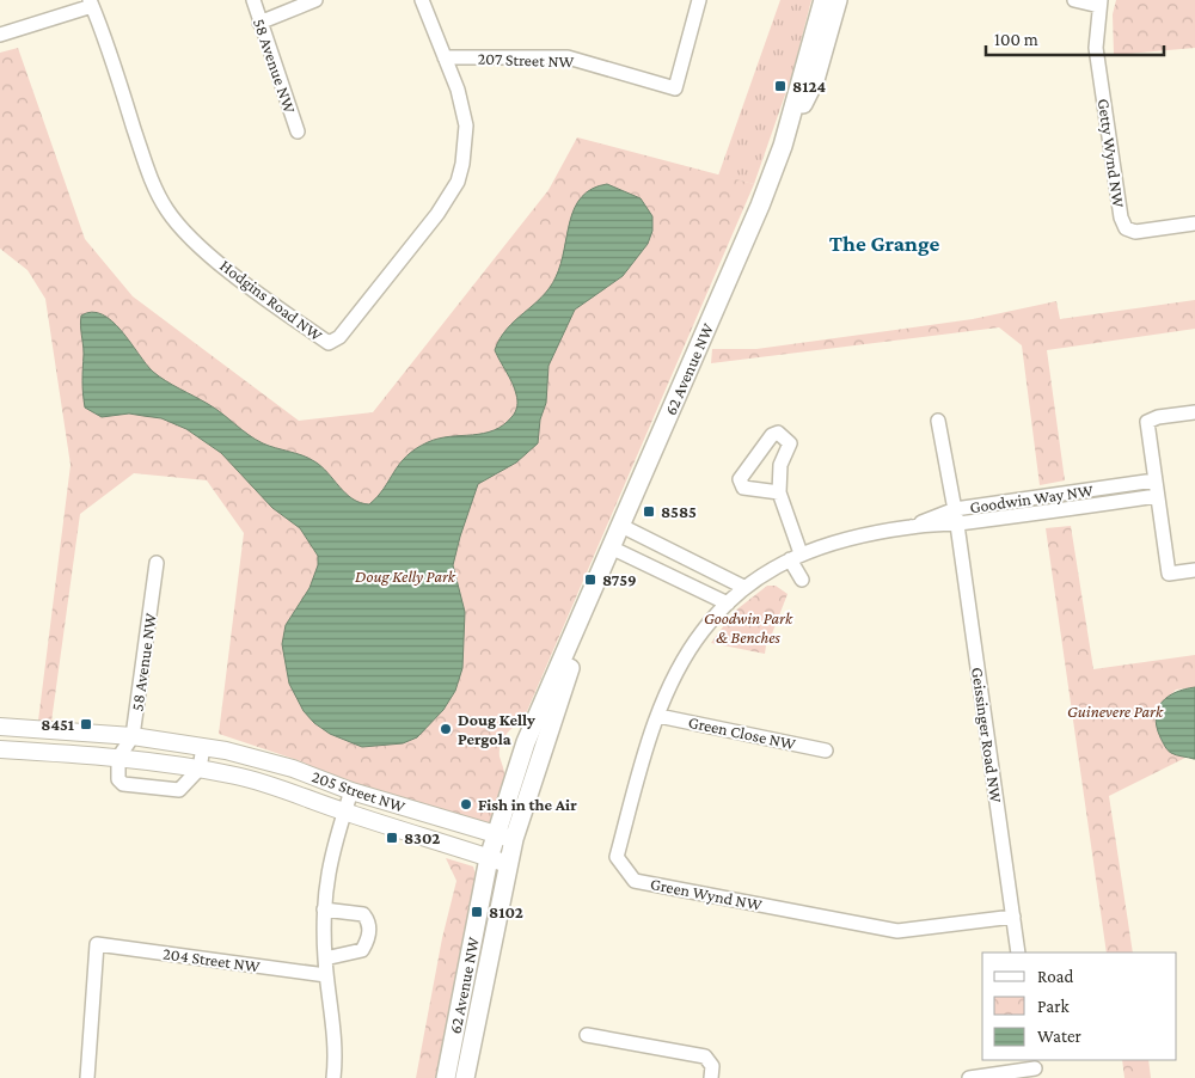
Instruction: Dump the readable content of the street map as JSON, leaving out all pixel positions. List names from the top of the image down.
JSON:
{
  "streets": {
    "main road": ["62 Avenue NW"],
    "street": [
      "207 Street NW",
      "58 Avenue NW",
      "Getty Wynd NW",
      "Hodgins Road NW",
      "Goodwin Way NW",
      "Green Close NW",
      "Geissinger Road NW",
      "205 Street NW",
      "Green Wynd NW",
      "204 Street NW"
    ]
  },
  "crossings": [
    ["207 Street NW", "Hodgins Road NW"],
    ["58 Avenue NW", "205 Street NW"],
    ["62 Avenue NW", "205 Street NW"],
    ["Goodwin Way NW", "Geissinger Road NW"],
    ["Goodwin Way NW", "Green Wynd NW"],
    ["Green Close NW", "Green Wynd NW"],
    ["Geissinger Road NW", "Green Wynd NW"]
  ],
  "districts": ["The Grange"],
  "parks": ["Doug Kelly Park", "Goodwin Park & Benches", "Guinevere Park"],
  "places": {
    "transit": [
      "8124",
      "8585",
      "8759",
      "8451",
      "8302",
      "8102"
    ],
    "other": ["Doug Kelly Pergola", "Fish in the Air"]
  },
  "legend": ["Road", "Park", "Water"],
  "scale_bar": "100 m"
}
